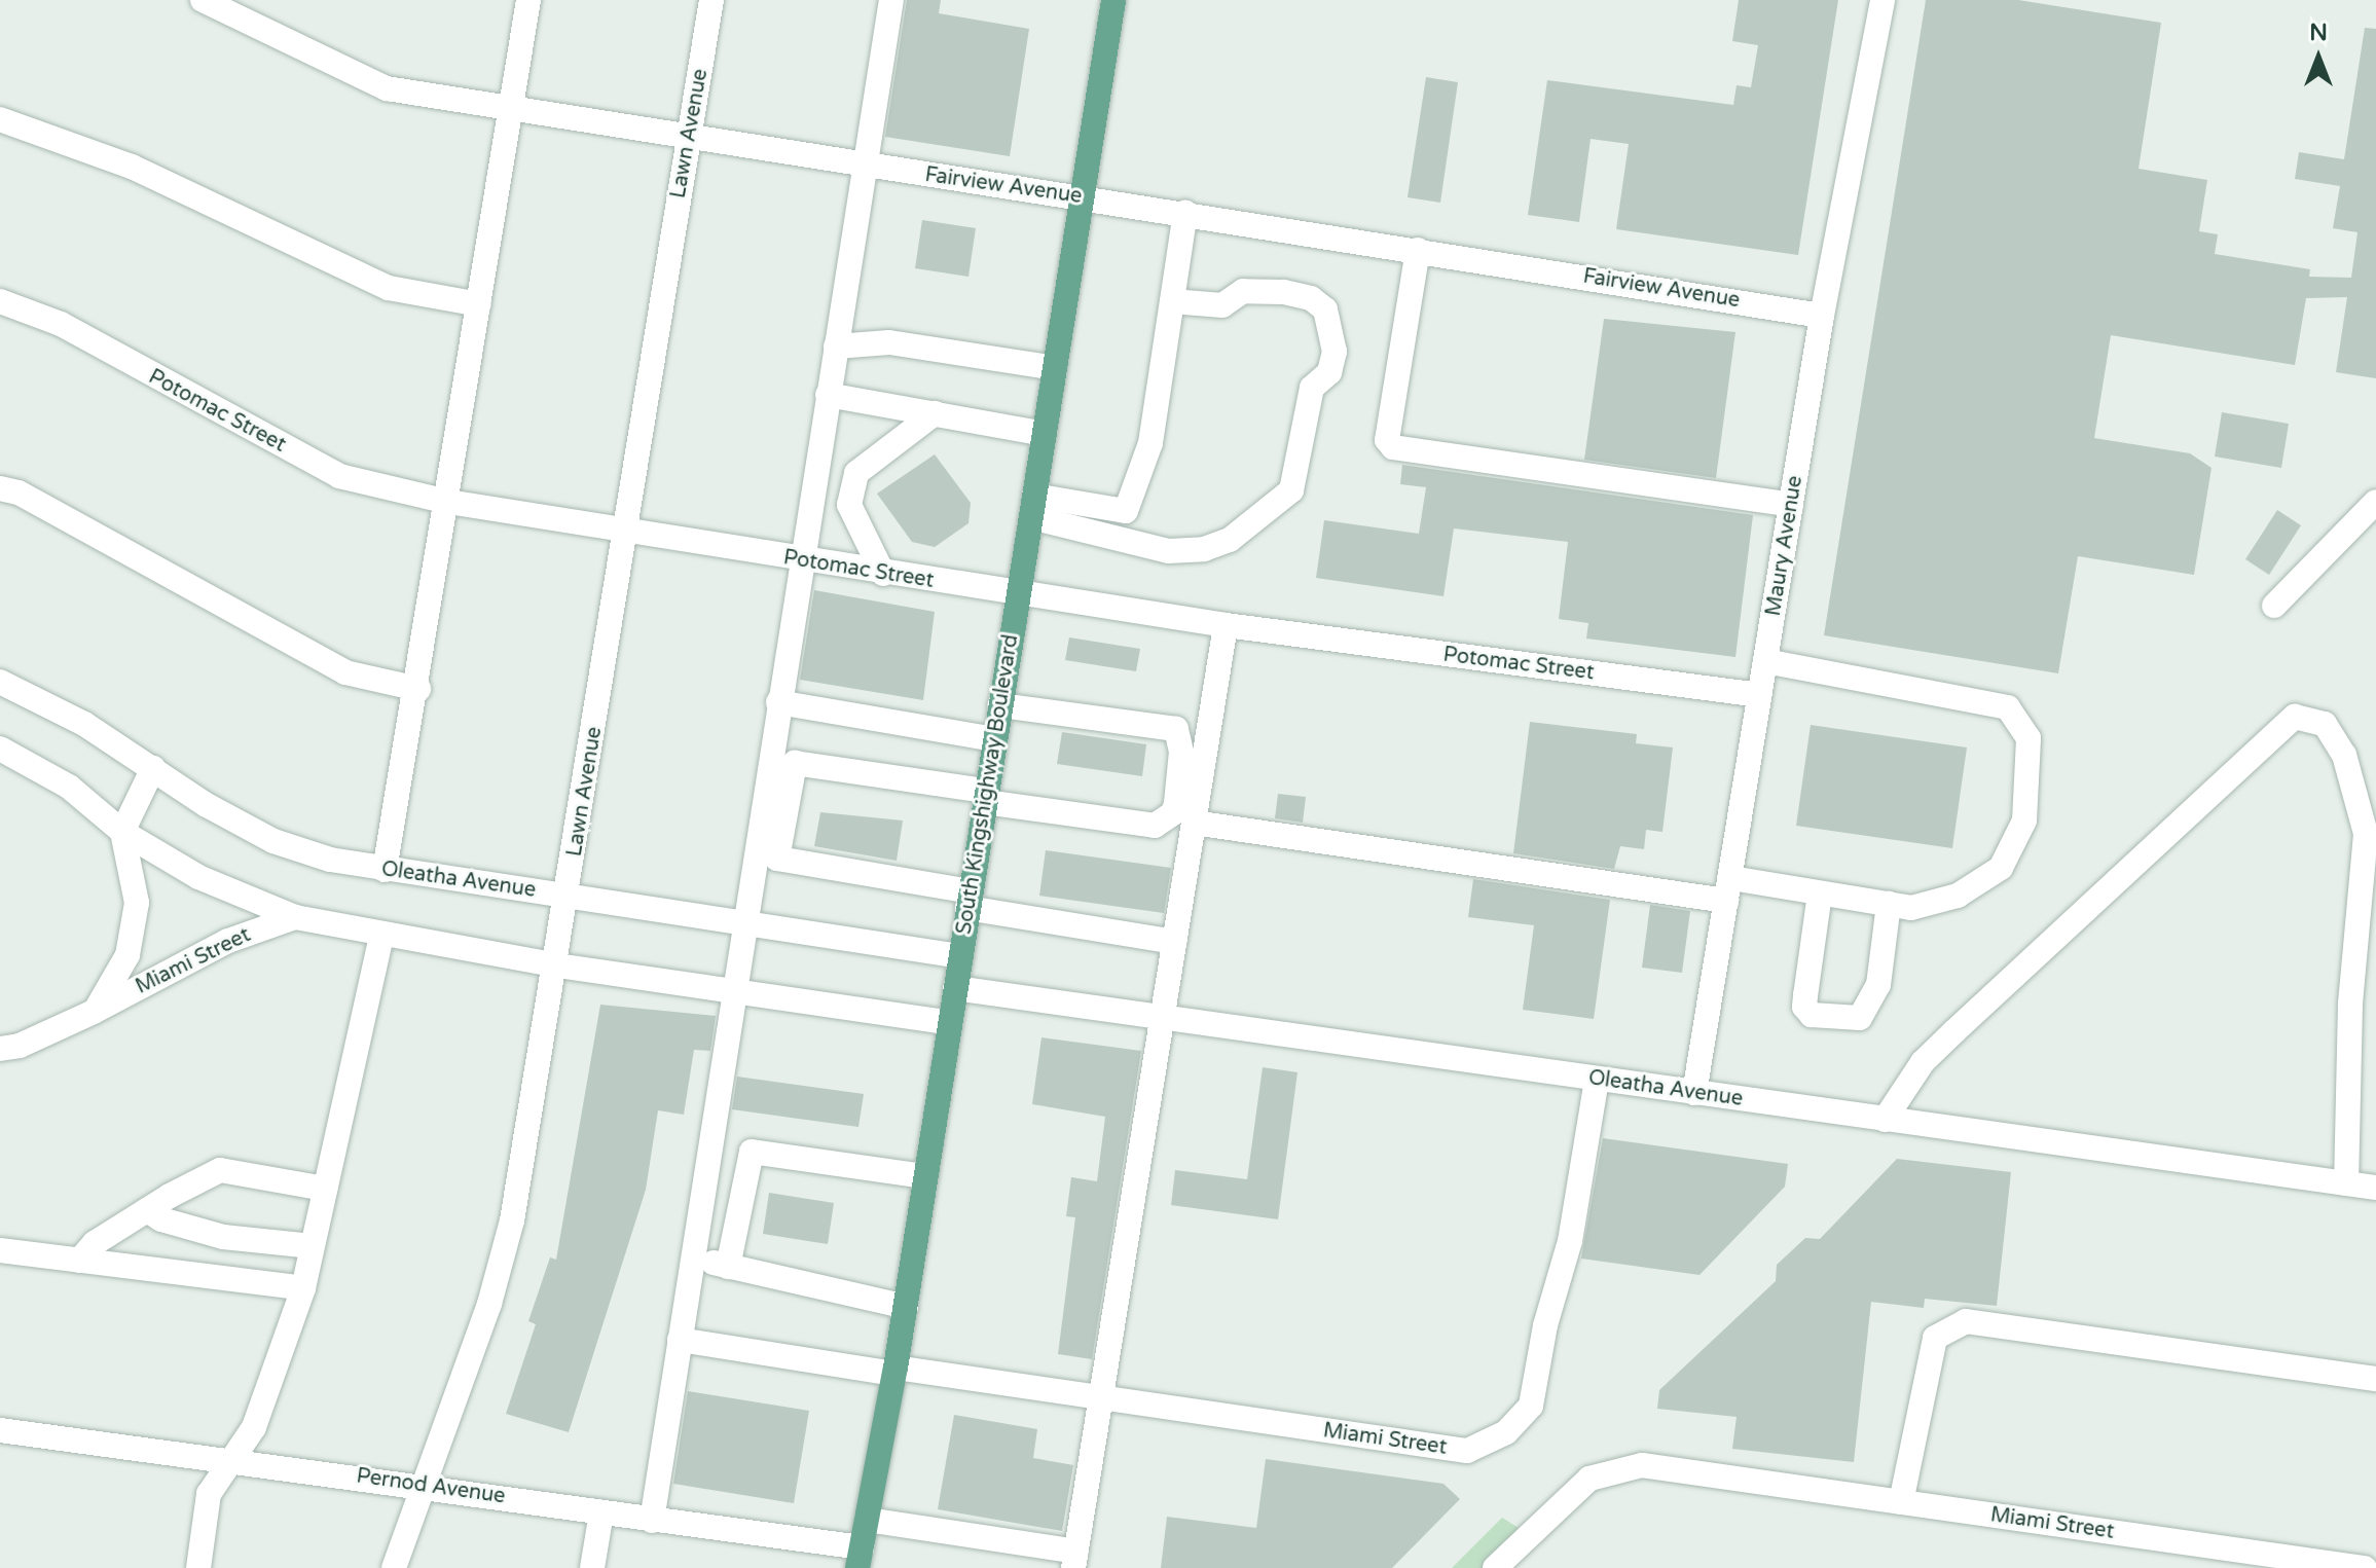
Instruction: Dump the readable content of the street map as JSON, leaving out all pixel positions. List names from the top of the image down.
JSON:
{
  "streets": {
    "main road": ["South Kingshighway Boulevard"],
    "street": [
      "Lawn Avenue",
      "Fairview Avenue",
      "Potomac Street",
      "Maury Avenue",
      "Oleatha Avenue",
      "Miami Street",
      "Pernod Avenue"
    ]
  },
  "crossings": [
    ["Lawn Avenue", "Fairview Avenue"],
    ["Lawn Avenue", "Potomac Street"],
    ["Lawn Avenue", "Oleatha Avenue"],
    ["Lawn Avenue", "Pernod Avenue"],
    ["Fairview Avenue", "Maury Avenue"],
    ["Fairview Avenue", "South Kingshighway Boulevard"],
    ["Potomac Street", "Maury Avenue"],
    ["Potomac Street", "South Kingshighway Boulevard"],
    ["Maury Avenue", "Oleatha Avenue"],
    ["South Kingshighway Boulevard", "Oleatha Avenue"],
    ["South Kingshighway Boulevard", "Miami Street"],
    ["South Kingshighway Boulevard", "Pernod Avenue"],
    ["Oleatha Avenue", "Miami Street"]
  ],
  "north": "top"
}
